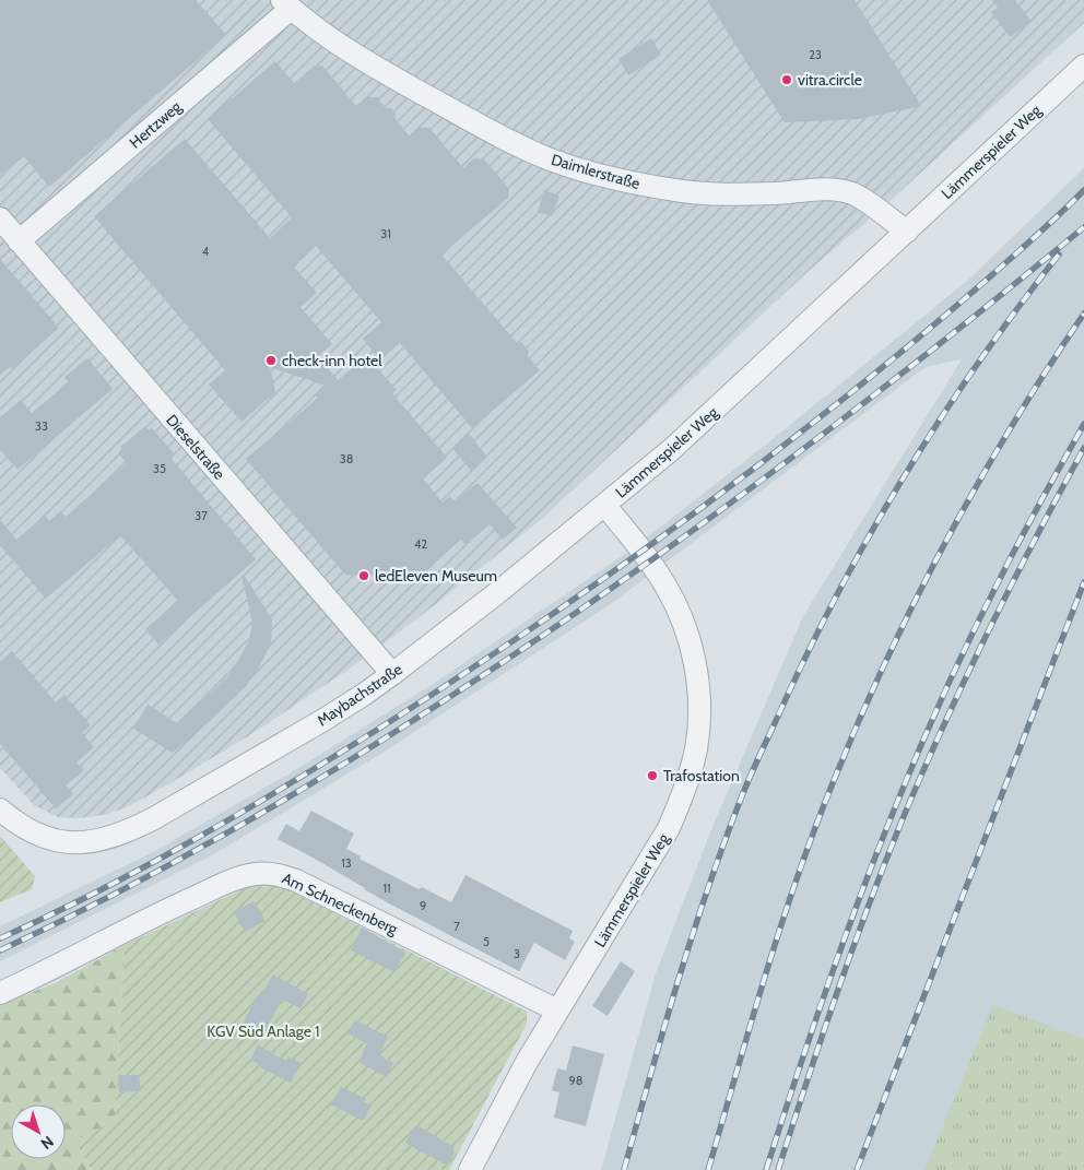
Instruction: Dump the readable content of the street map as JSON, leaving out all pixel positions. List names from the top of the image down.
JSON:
{
  "streets": {
    "street": [
      "Hertzweg",
      "Lämmerspieler Weg",
      "Daimlerstraße",
      "Dieselstraße",
      "Maybachstraße",
      "Am Schneckenberg"
    ]
  },
  "crossings": [
    ["Hertzweg", "Daimlerstraße"],
    ["Hertzweg", "Dieselstraße"],
    ["Lämmerspieler Weg", "Daimlerstraße"],
    ["Lämmerspieler Weg", "Maybachstraße"],
    ["Lämmerspieler Weg", "Am Schneckenberg"],
    ["Dieselstraße", "Maybachstraße"]
  ],
  "parks": ["KGV Süd Anlage 1"],
  "places": [
    "vitra.circle",
    "check-inn hotel",
    "ledEleven Museum",
    "Trafostation"
  ],
  "house_numbers": [
    "23",
    "31",
    "4",
    "33",
    "38",
    "35",
    "37",
    "42",
    "13",
    "11",
    "9",
    "7",
    "5",
    "3",
    "98"
  ],
  "north": "bottom right"
}
